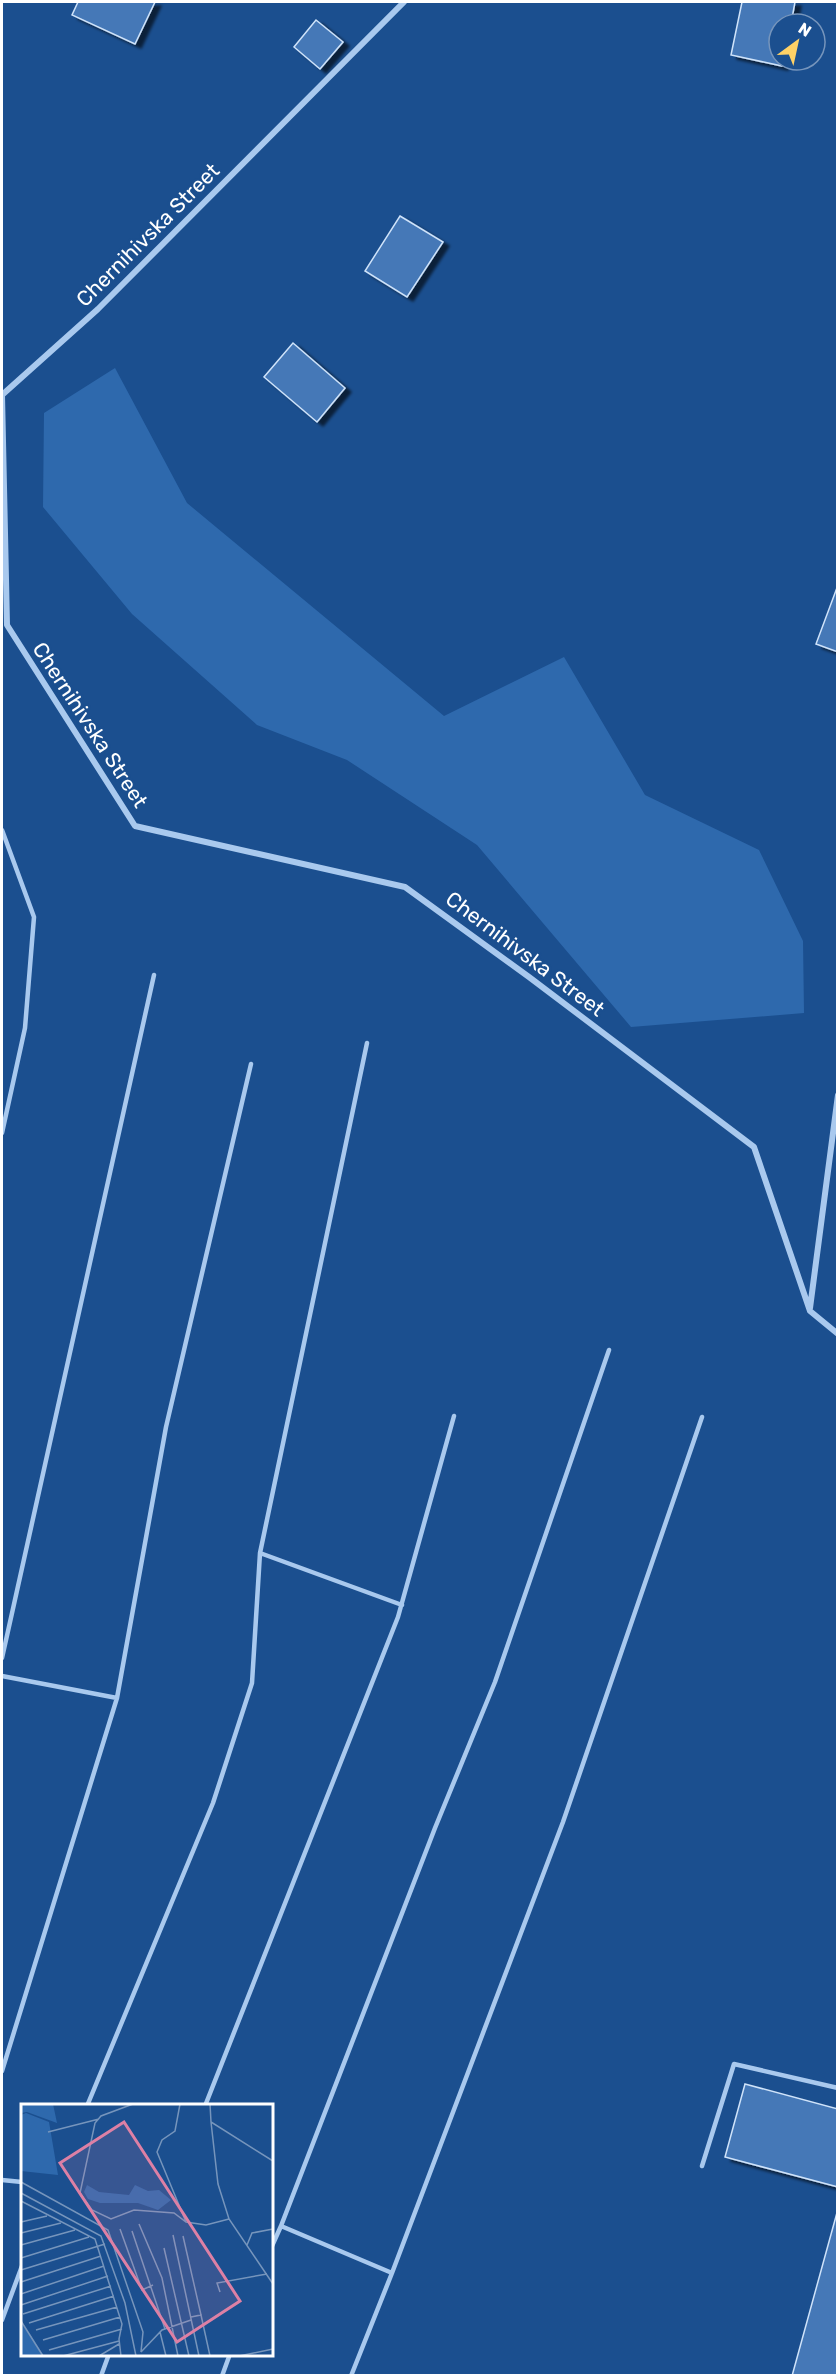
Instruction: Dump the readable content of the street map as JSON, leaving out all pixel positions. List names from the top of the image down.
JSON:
{
  "streets": {
    "street": ["Chernihivska Street"]
  },
  "north": "top right"
}
